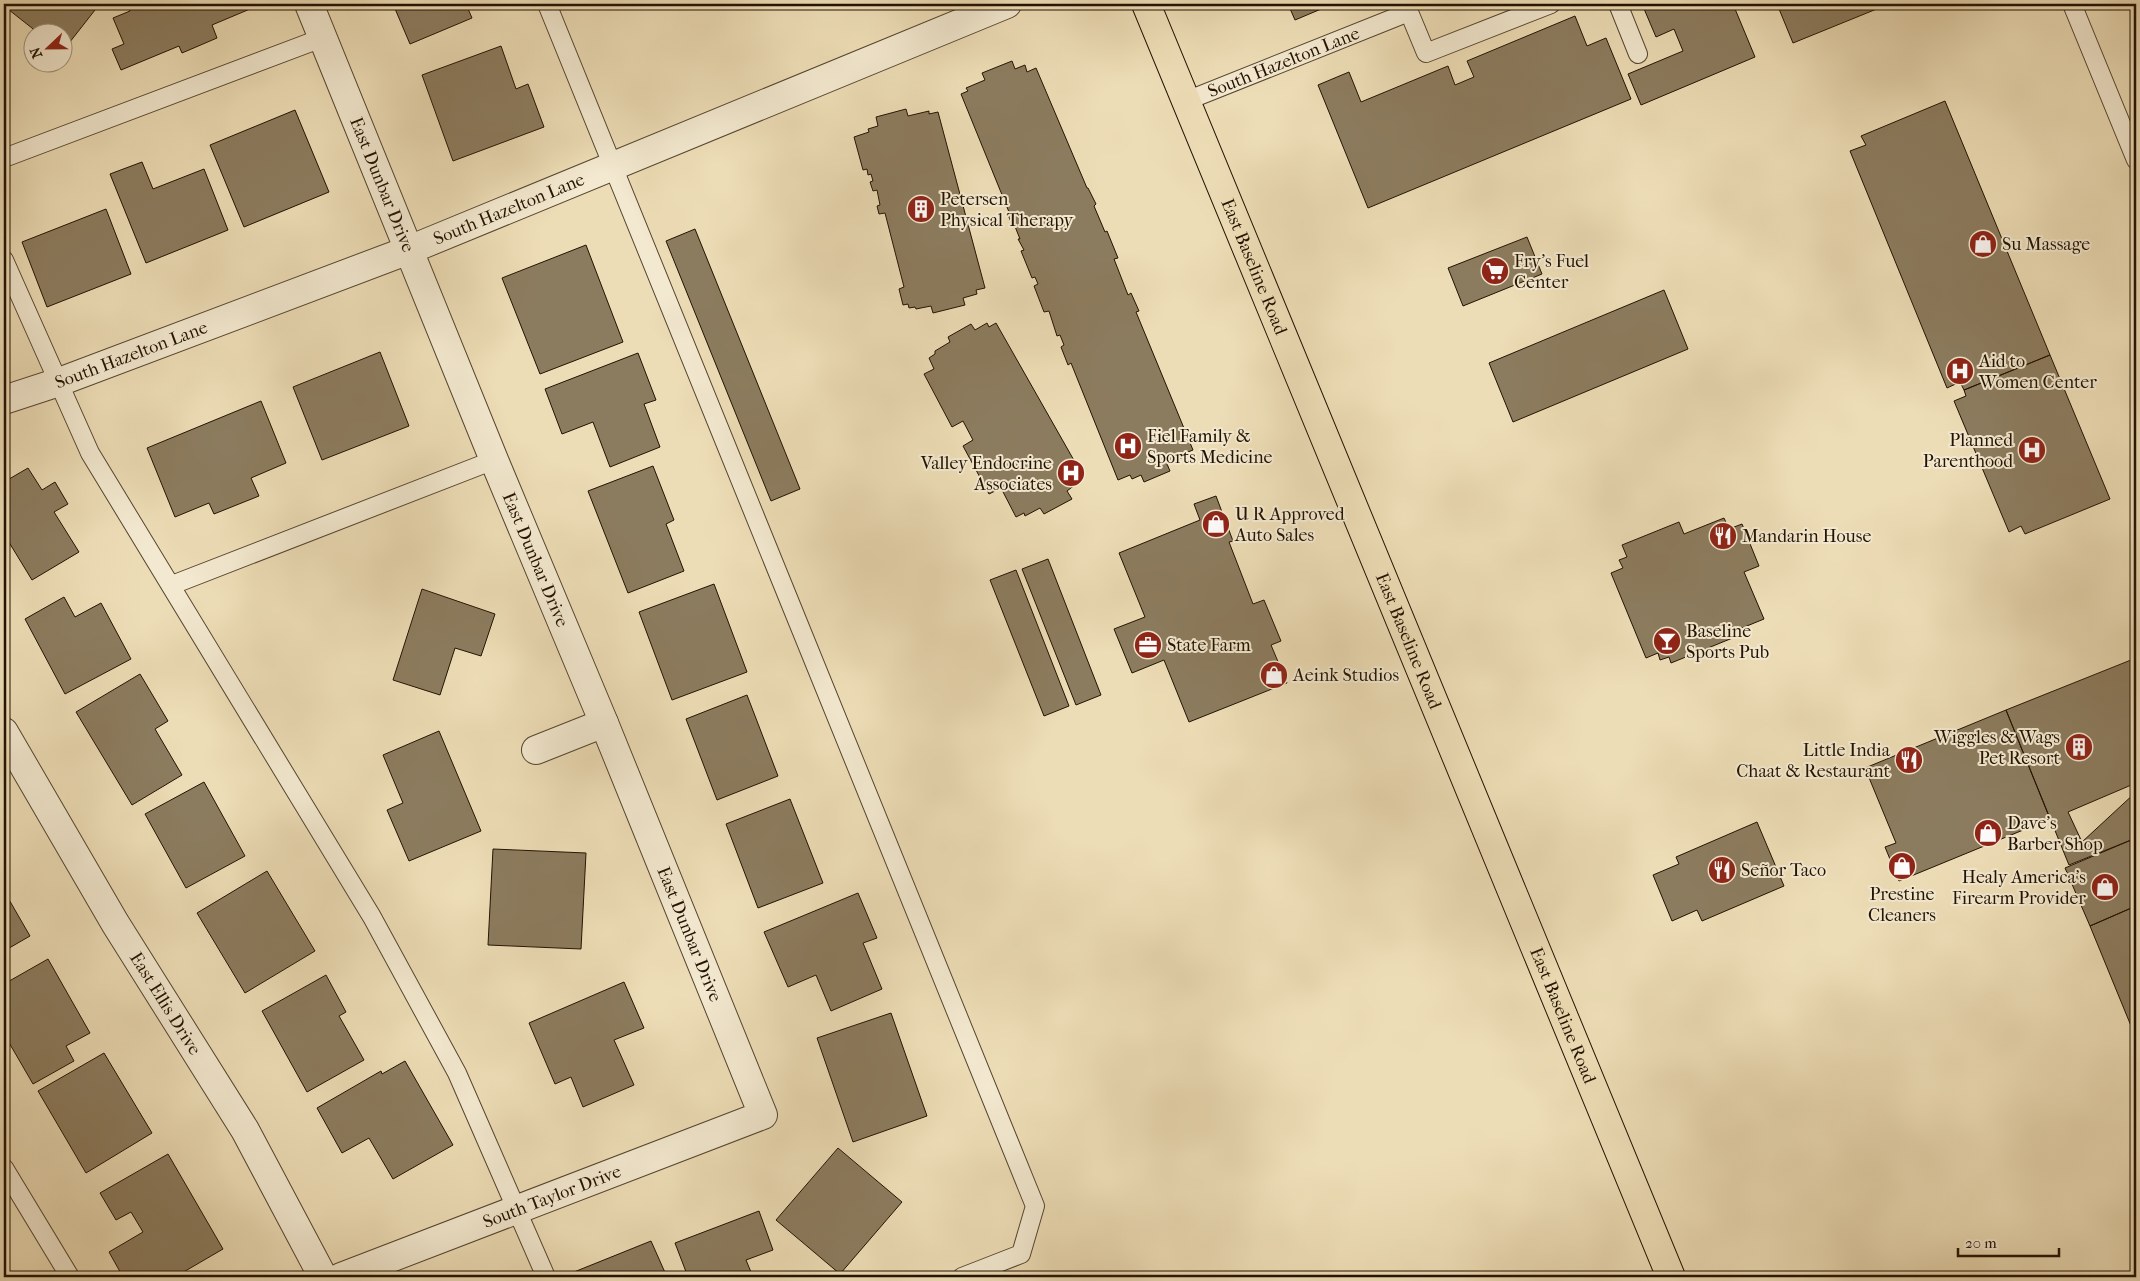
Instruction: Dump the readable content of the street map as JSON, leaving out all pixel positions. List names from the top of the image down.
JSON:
{
  "streets": {
    "main road": ["East Baseline Road"],
    "street": [
      "South Hazelton Lane",
      "East Dunbar Drive",
      "East Ellis Drive",
      "South Taylor Drive"
    ]
  },
  "crossings": [
    ["South Hazelton Lane", "East Dunbar Drive"],
    ["South Hazelton Lane", "East Baseline Road"],
    ["East Dunbar Drive", "South Taylor Drive"]
  ],
  "places": {
    "building": ["Petersen Physical Therapy", "Wiggles & Wags Pet Resort"],
    "shop": [
      "Su Massage",
      "U R Approved Auto Sales",
      "Aeink Studios",
      "Dave's Barber Shop",
      "Prestine Cleaners",
      "Healy America's Firearm Provider"
    ],
    "supermarket": ["Fry's Fuel Center"],
    "hospital": [
      "Aid to Women Center",
      "Fiel Family & Sports Medicine",
      "Planned Parenthood",
      "Valley Endocrine Associates"
    ],
    "restaurant": ["Mandarin House", "Little India Chaat & Restaurant", "Señor Taco"],
    "bar": ["Baseline Sports Pub"],
    "office": ["State Farm"]
  },
  "scale_bar": "20 m",
  "north": "left"
}
